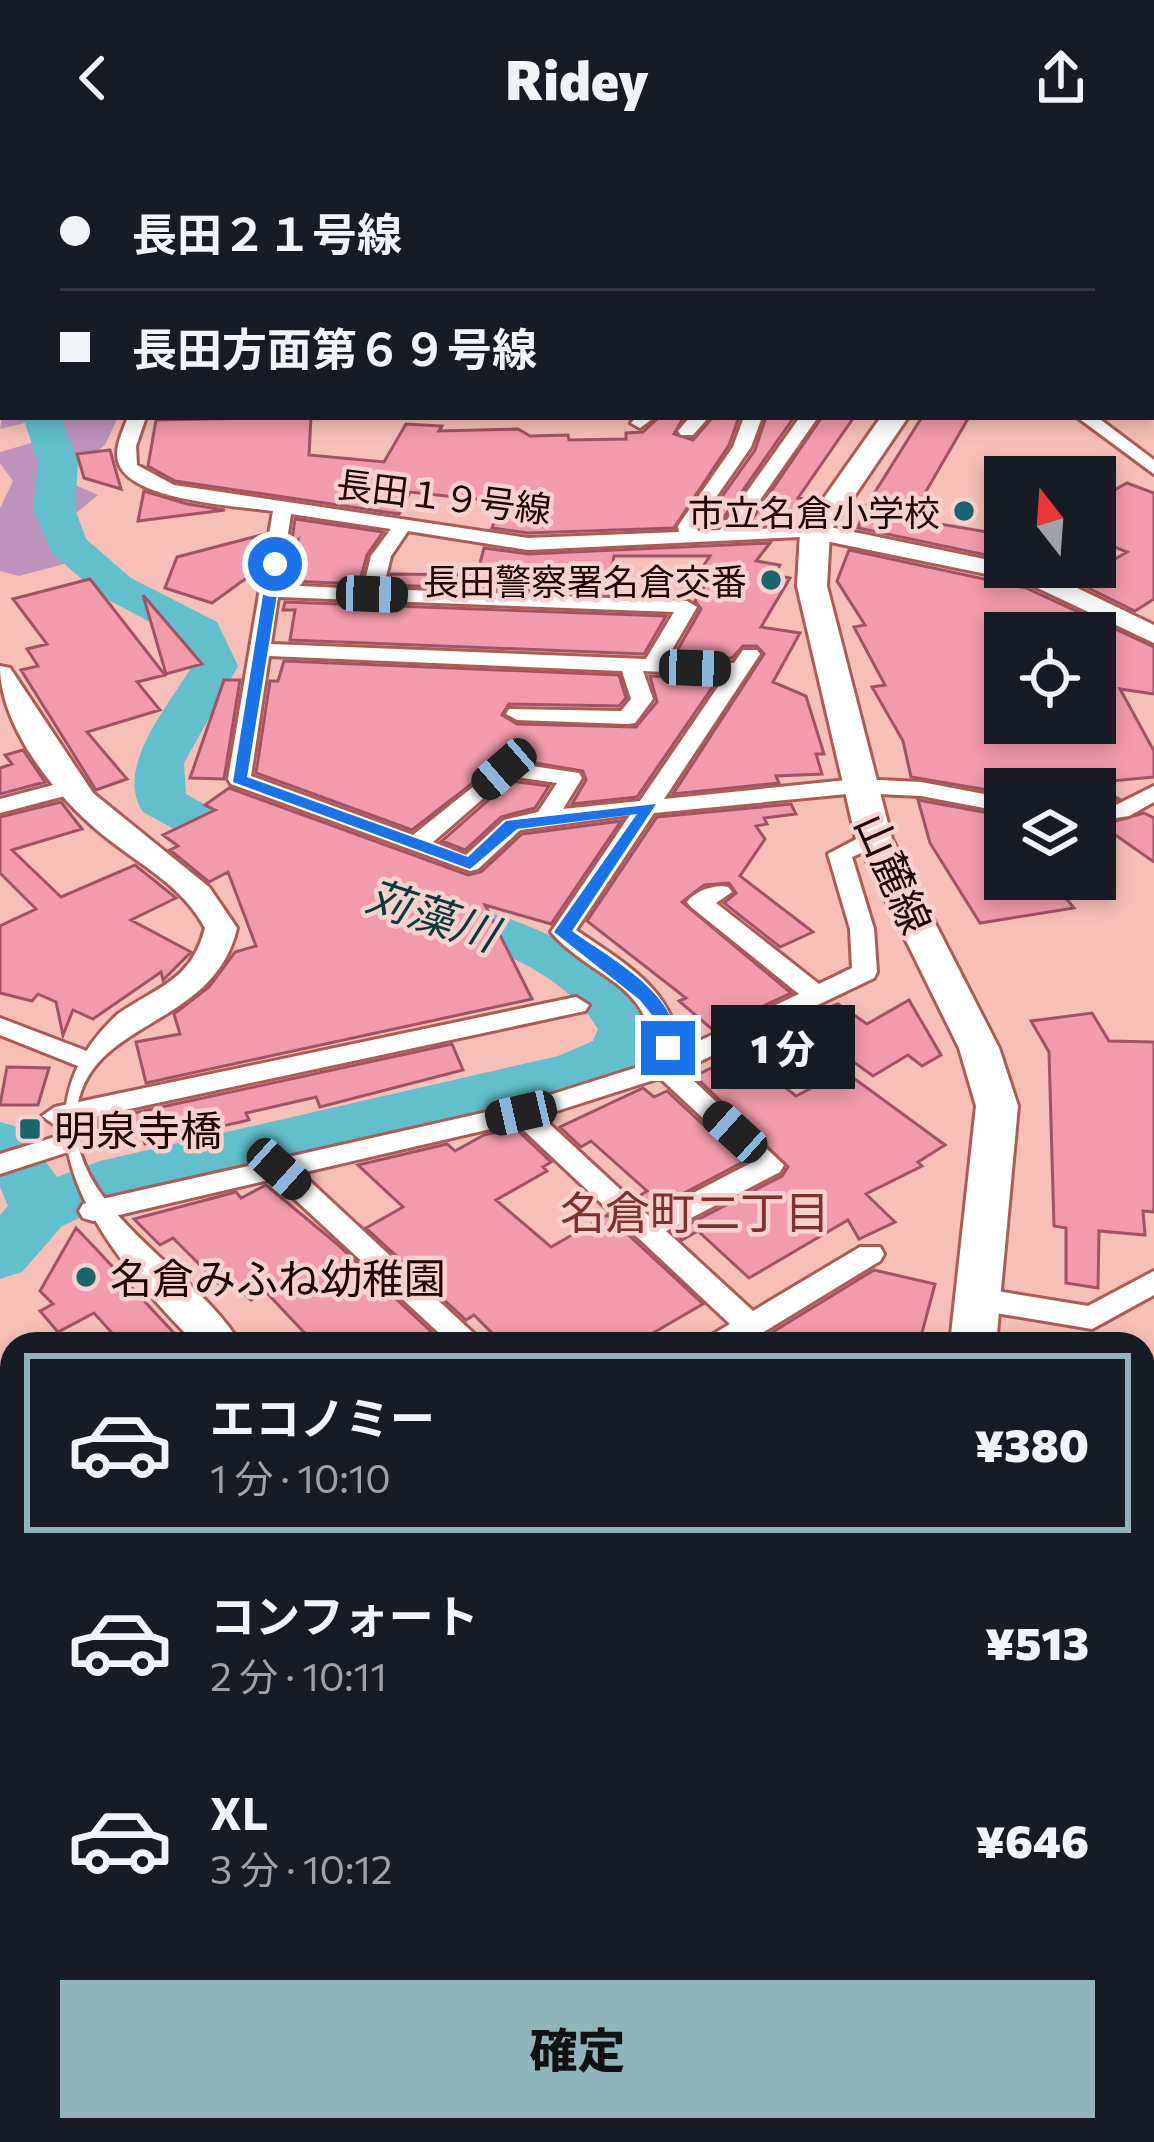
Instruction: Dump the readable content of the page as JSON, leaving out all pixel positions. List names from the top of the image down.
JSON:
{
  "streets": {
    "main road": ["山麓線"],
    "street": ["長田１９号線"]
  },
  "crossings": [
    ["長田１９号線", "山麓線"]
  ],
  "districts": ["名倉町二丁目"],
  "water": ["苅藻川"],
  "places": {
    "other": ["市立名倉小学校", "長田警察署名倉交番", "名倉みふね幼稚園"],
    "transit": ["明泉寺橋"]
  },
  "north": "top",
  "page": {
    "header": "Ridey",
    "banner": ["長田２１号線", "長田方面第６９号線"],
    "bubble": "1 分",
    "list": [
      {
        "name": "エコノミー",
        "note": "1 分 · 10:10",
        "value": "¥380"
      },
      {
        "name": "コンフォート",
        "note": "2 分 · 10:11",
        "value": "¥513"
      },
      {
        "name": "XL",
        "note": "3 分 · 10:12",
        "value": "¥646"
      }
    ],
    "buttons": "確定"
  }
}
